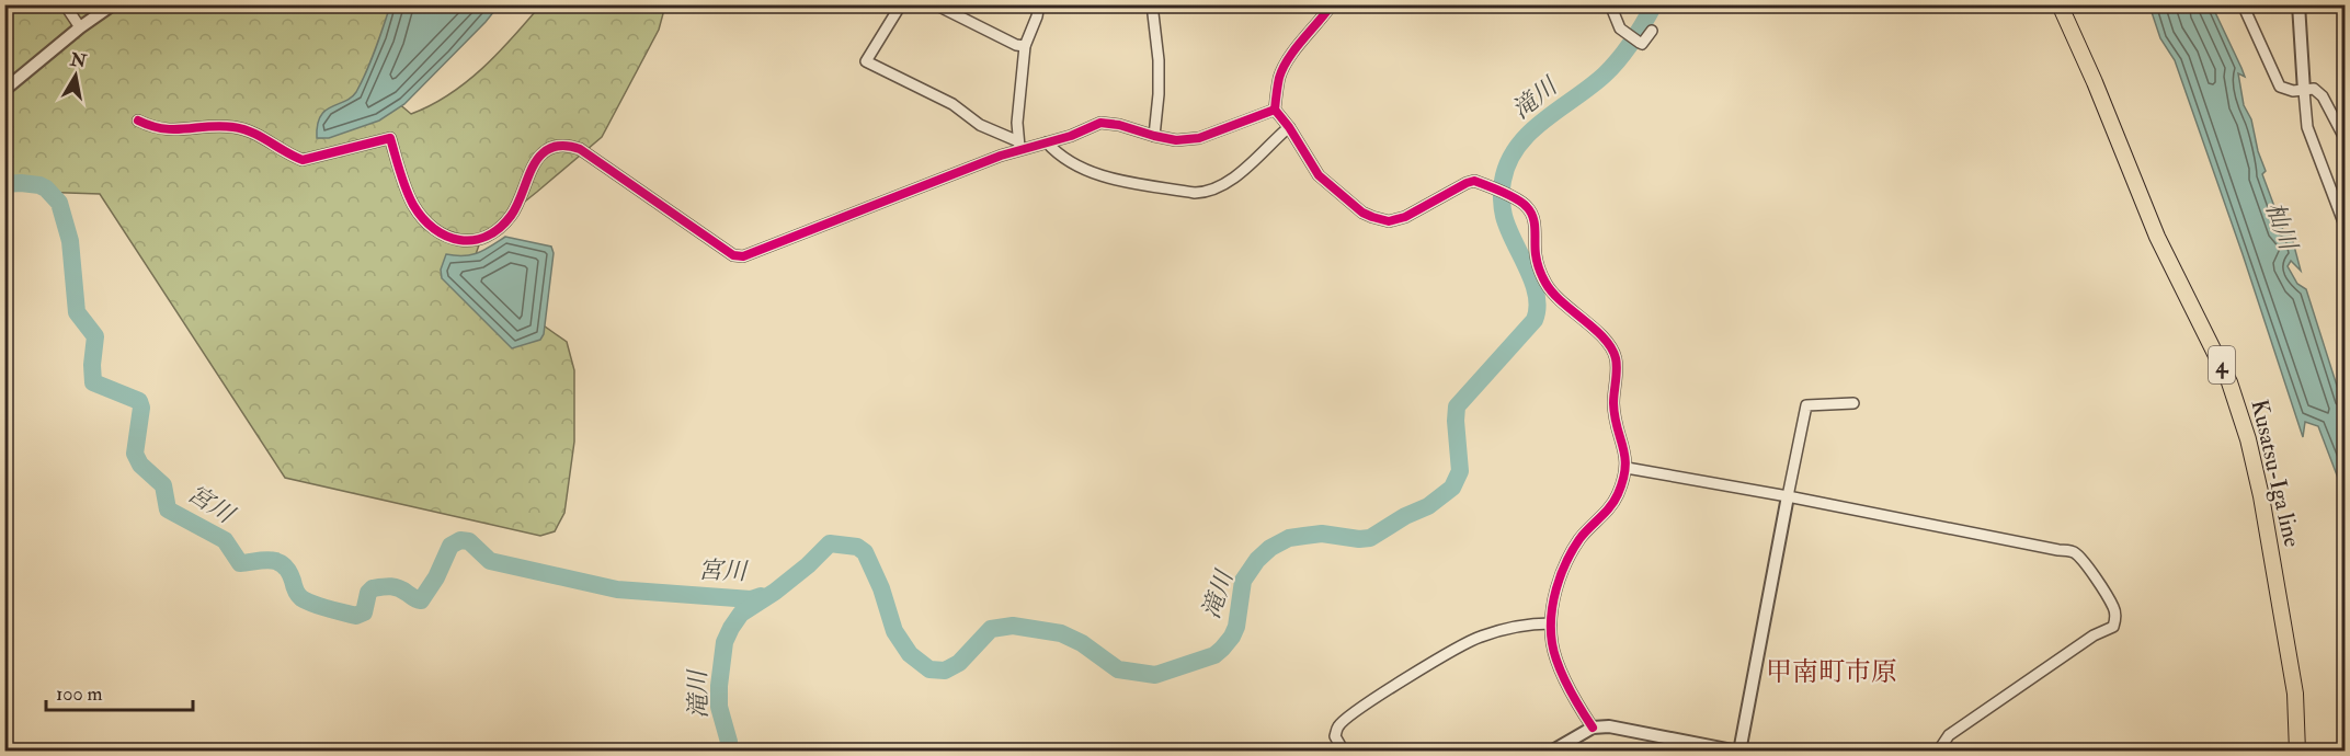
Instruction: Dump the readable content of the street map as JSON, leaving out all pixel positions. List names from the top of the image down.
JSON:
{
  "streets": {
    "main road": ["4", "Kusatsu-Iga line"]
  },
  "districts": ["甲南町市原"],
  "water": ["滝川", "杣川", "宮川"],
  "scale_bar": "100 m",
  "north": "top"
}
